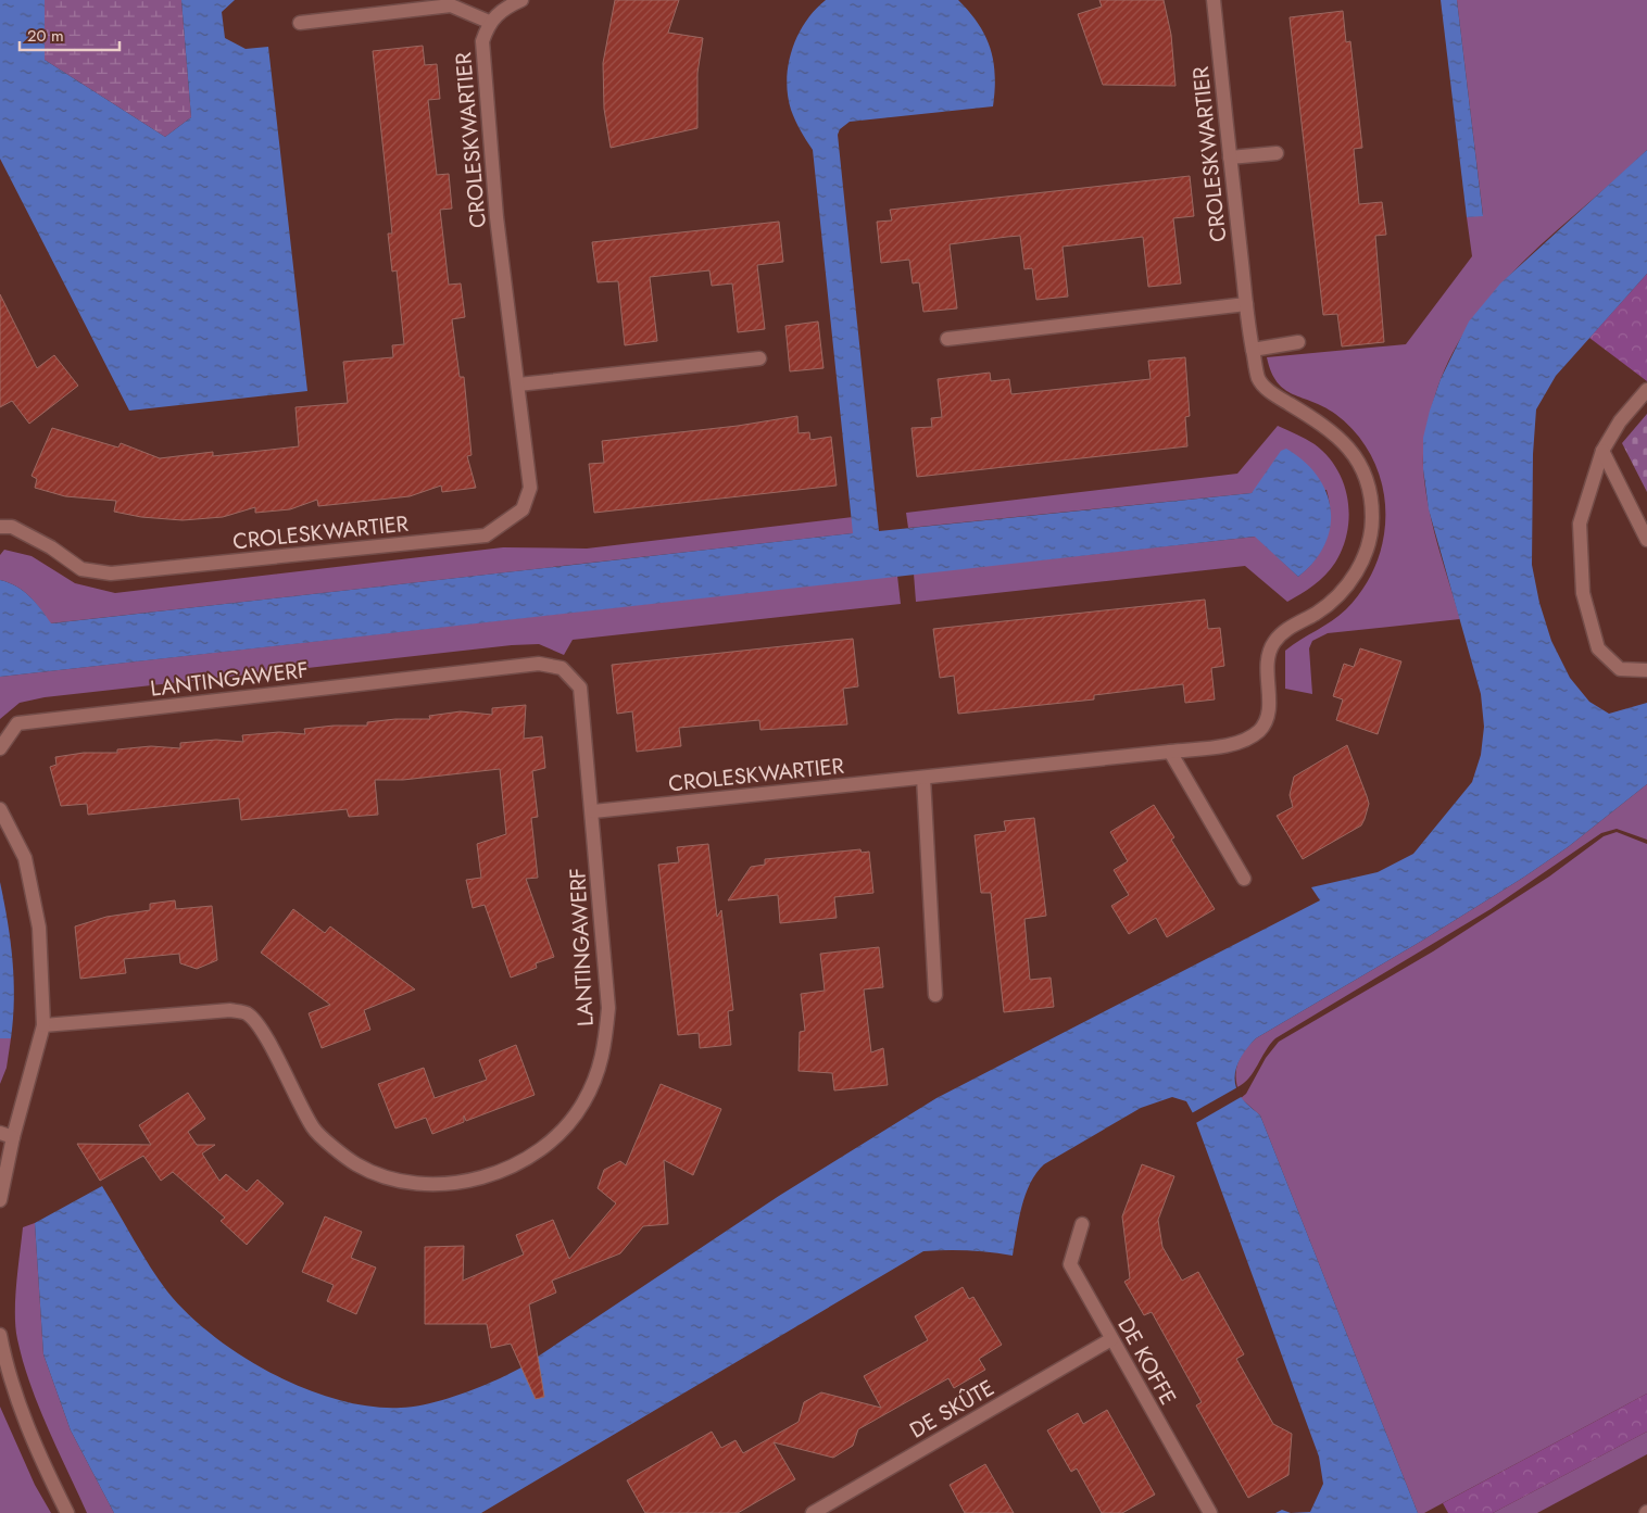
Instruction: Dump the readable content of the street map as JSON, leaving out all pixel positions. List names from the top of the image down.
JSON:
{
  "streets": {
    "street": [
      "CROLESKWARTIER",
      "LANTINGAWERF",
      "DE KOFFE",
      "DE SKÛTE"
    ]
  },
  "crossings": [
    ["CROLESKWARTIER", "LANTINGAWERF"],
    ["DE KOFFE", "DE SKÛTE"]
  ],
  "scale_bar": "20 m"
}
